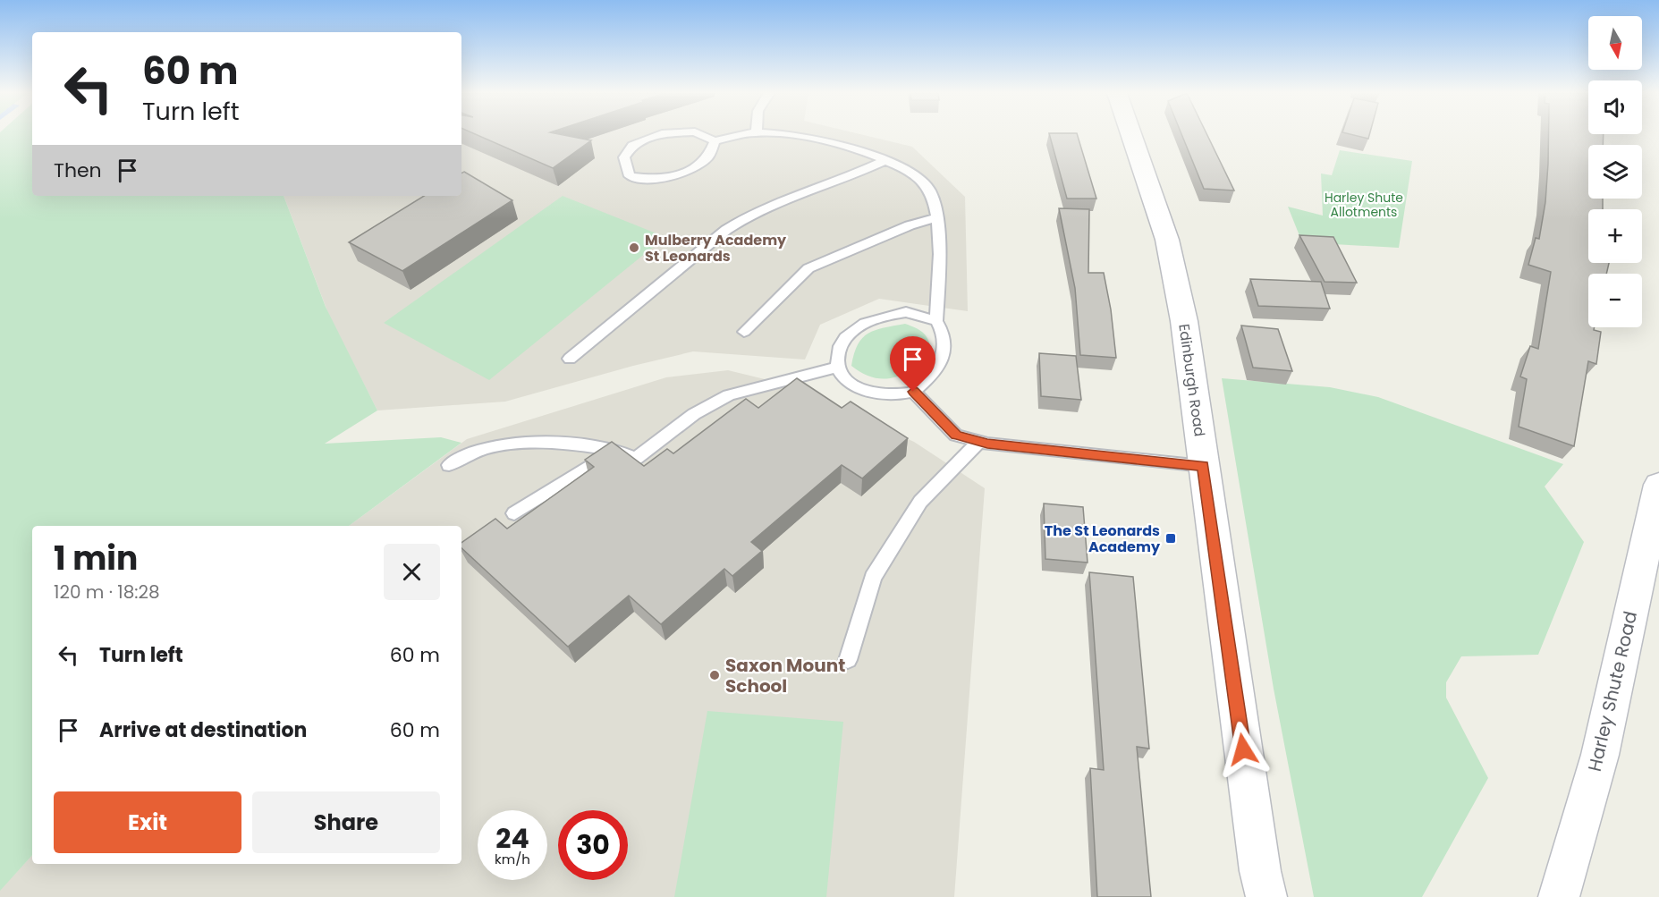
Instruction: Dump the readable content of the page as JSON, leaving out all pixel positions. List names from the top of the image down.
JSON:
{
  "streets": {
    "street": ["Edinburgh Road", "Harley Shute Road"]
  },
  "parks": ["Harley Shute Allotments"],
  "places": {
    "other": ["Mulberry Academy St Leonards", "Saxon Mount School"],
    "transit": ["The St Leonards Academy"]
  },
  "north": "bottom",
  "page": {
    "map_buttons": ["+", "−"],
    "turn": ["60 m", "Turn left"],
    "then": "Then",
    "heading": ["1 min", "120 m · 18:28"],
    "list": [
      {
        "name": "Turn left",
        "value": "60 m"
      },
      {
        "name": "Arrive at destination",
        "value": "60 m"
      }
    ],
    "buttons": ["Exit", "Share"],
    "speed": "24 km/h",
    "limit": "30"
  }
}
